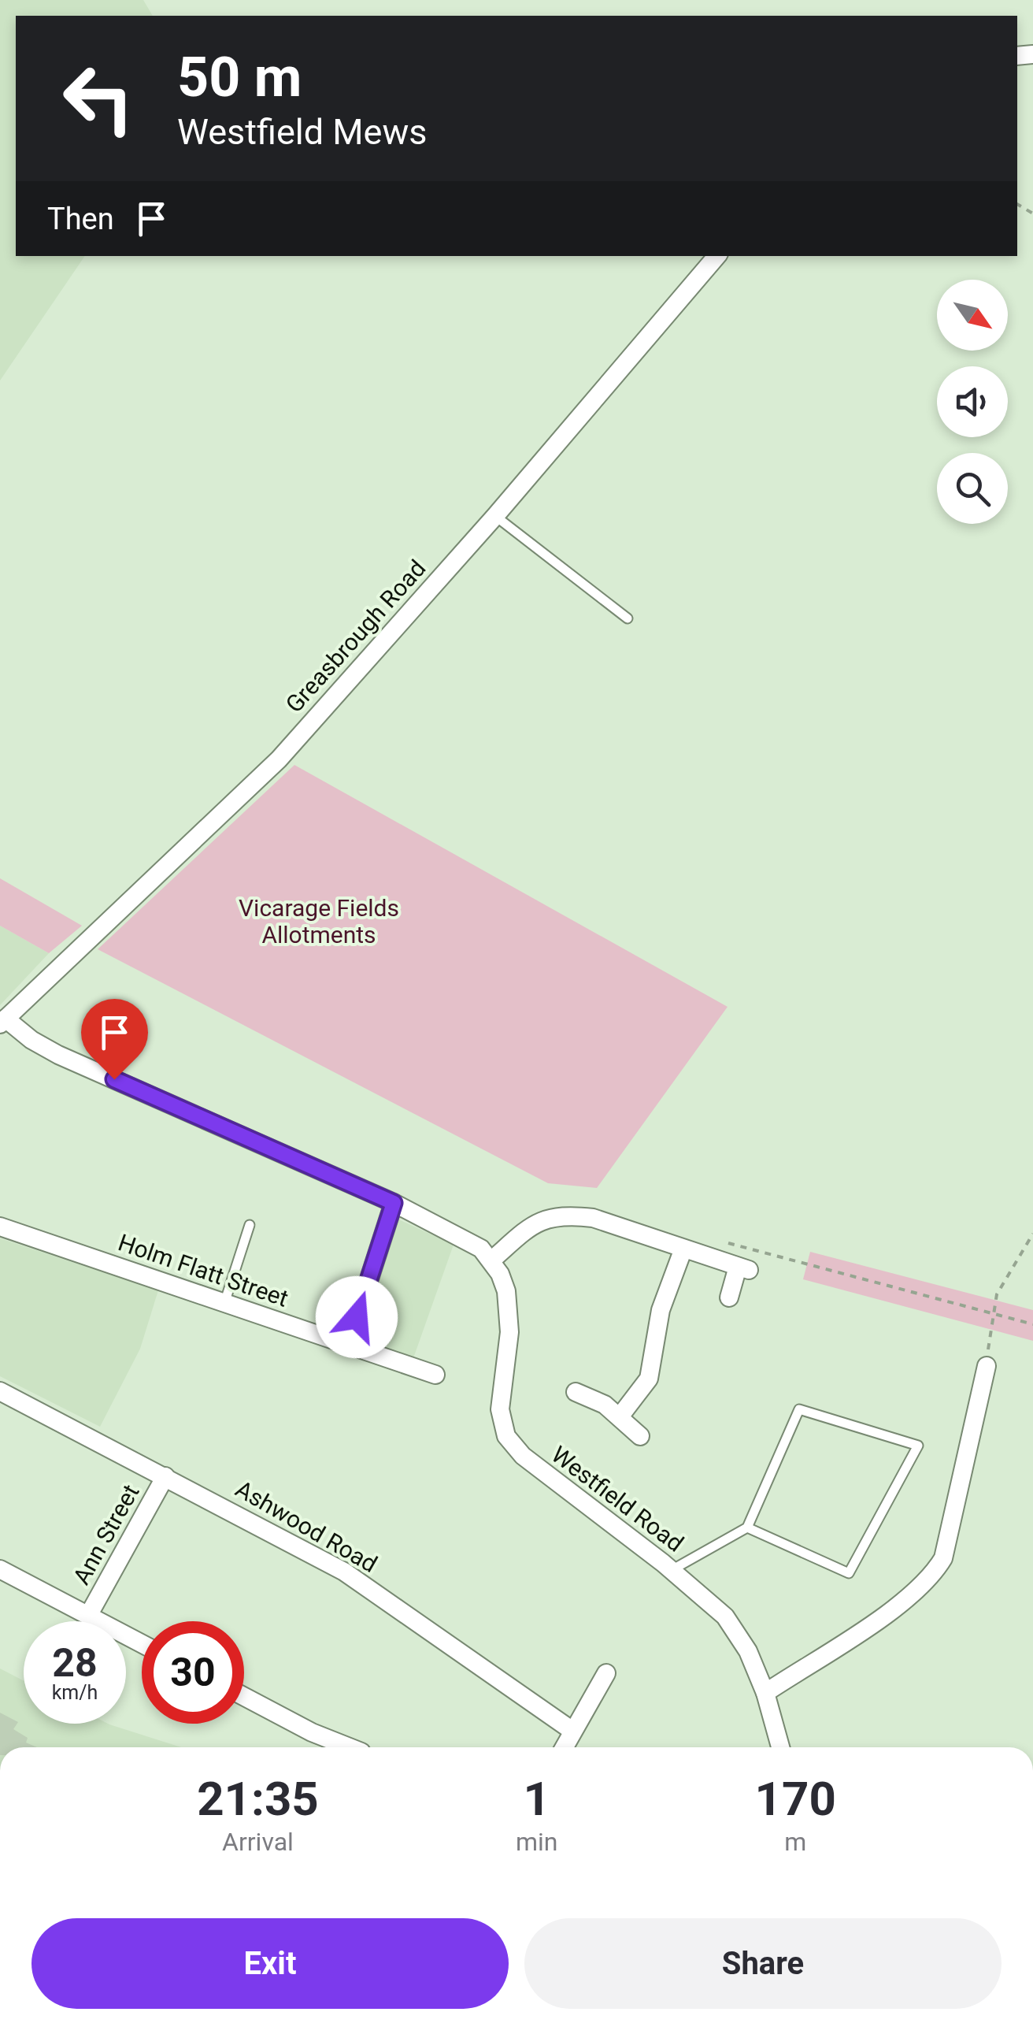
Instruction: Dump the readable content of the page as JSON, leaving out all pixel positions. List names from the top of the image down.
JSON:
{
  "streets": {
    "street": [
      "Greasbrough Road",
      "Holm Flatt Street",
      "Westfield Road",
      "Ashwood Road",
      "Ann Street"
    ]
  },
  "crossings": [
    ["Ashwood Road", "Ann Street"]
  ],
  "parks": ["Vicarage Fields Allotments"],
  "north": "bottom right",
  "page": {
    "turn": ["50 m", "Westfield Mews"],
    "then": "Then",
    "speed": "28 km/h",
    "limit": "30",
    "eta": [
      "21:35",
      "Arrival",
      "1",
      "min",
      "170",
      "m"
    ],
    "buttons": ["Exit", "Share"]
  }
}
